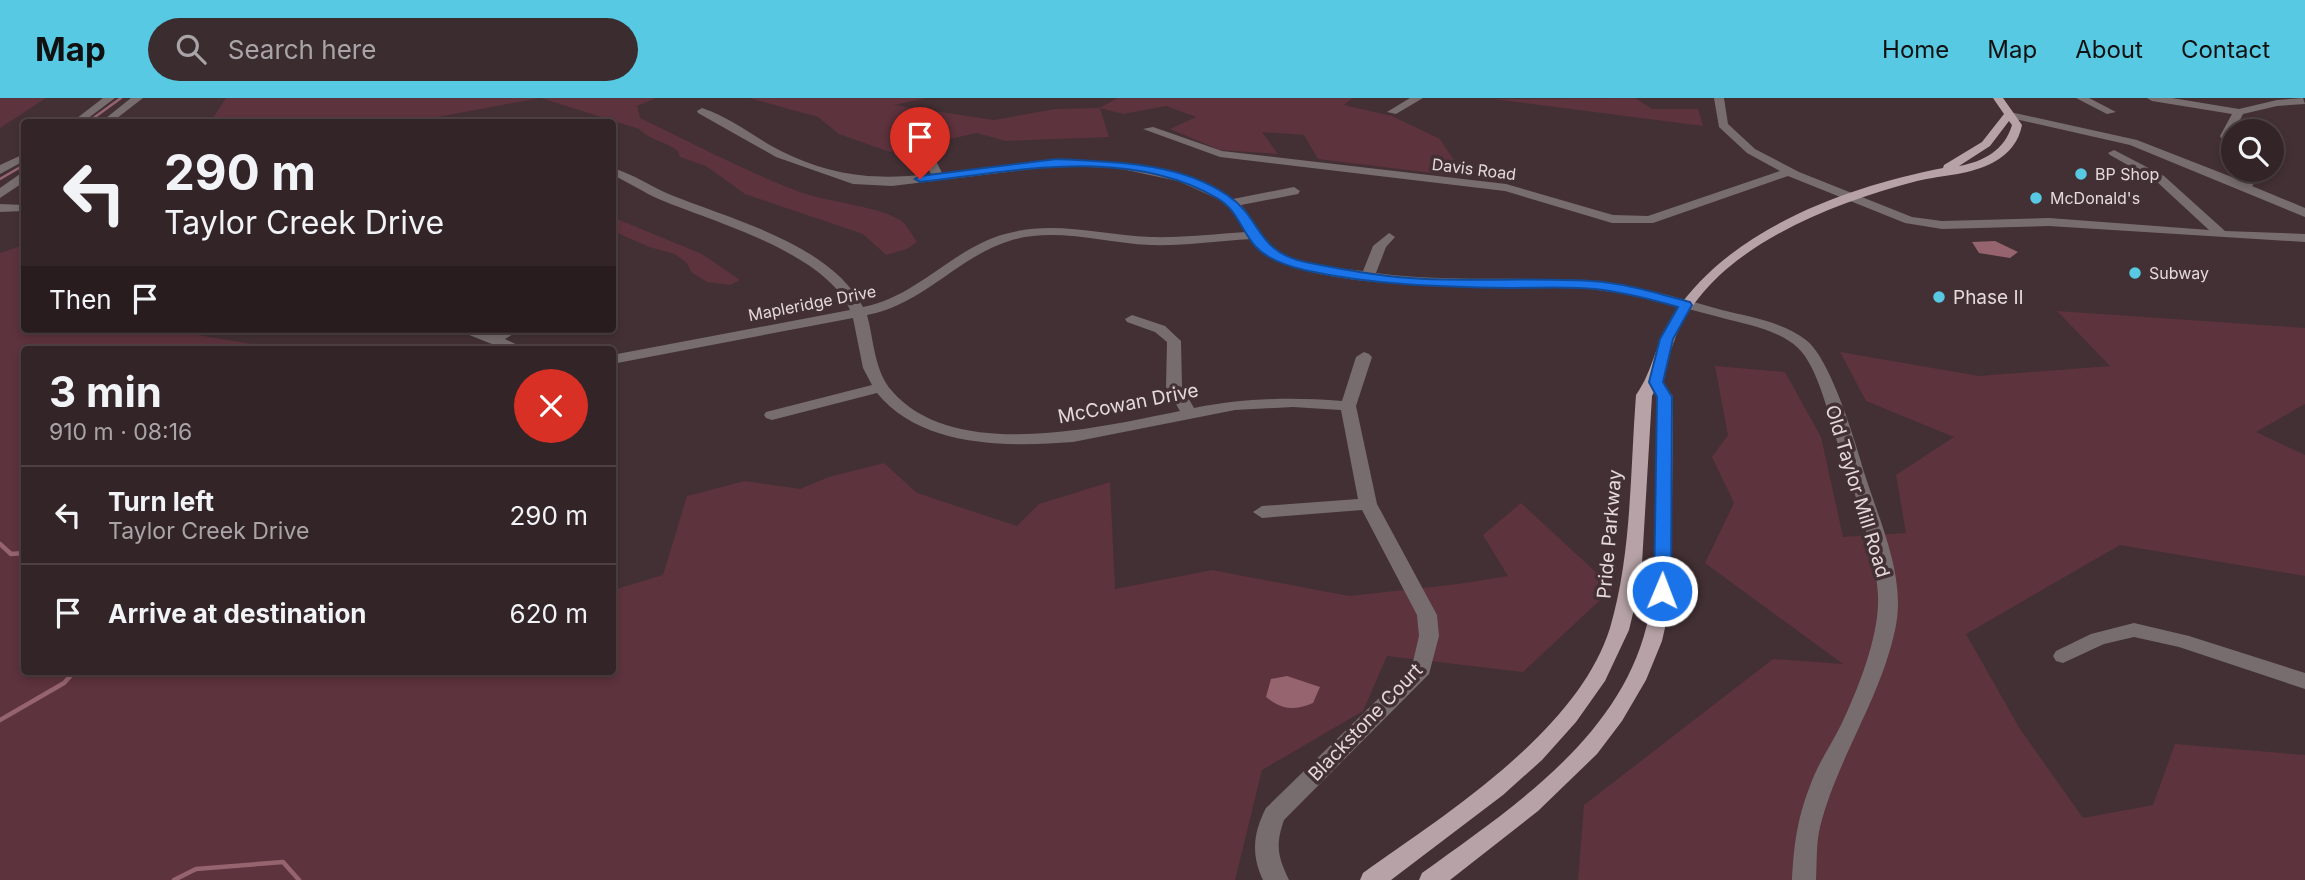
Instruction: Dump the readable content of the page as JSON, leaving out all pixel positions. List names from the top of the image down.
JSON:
{
  "streets": {
    "main road": ["Pride Parkway"],
    "street": [
      "Davis Road",
      "Mapleridge Drive",
      "McCowan Drive",
      "Old Taylor Mill Road",
      "Blackstone Court"
    ]
  },
  "crossings": [
    ["Mapleridge Drive", "Old Taylor Mill Road"],
    ["McCowan Drive", "Blackstone Court"],
    ["Old Taylor Mill Road", "Pride Parkway"]
  ],
  "places": [
    "BP Shop",
    "McDonald's",
    "Subway",
    "Phase II"
  ],
  "page": {
    "header": "Map",
    "search": "Search here",
    "nav": [
      "Home",
      "Map",
      "About",
      "Contact"
    ],
    "turn": ["290 m", "Taylor Creek Drive"],
    "then": "Then",
    "heading": ["3 min", "910 m · 08:16"],
    "list": [
      {
        "name": "Turn left",
        "note": "Taylor Creek Drive",
        "value": "290 m"
      },
      {
        "name": "Arrive at destination",
        "value": "620 m"
      }
    ]
  }
}
